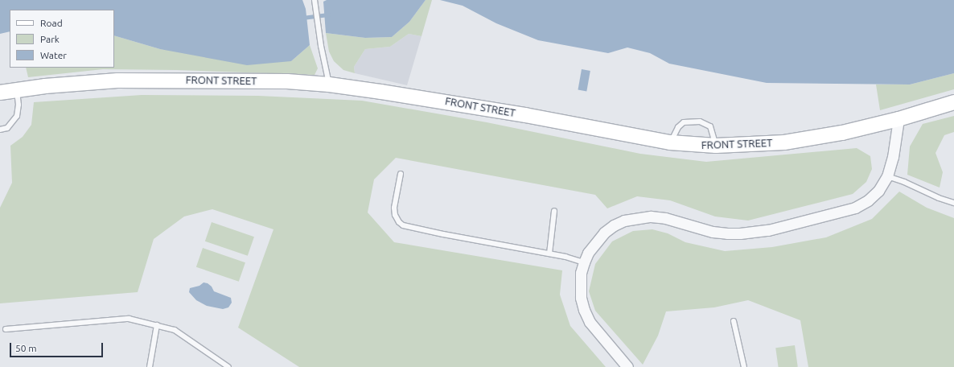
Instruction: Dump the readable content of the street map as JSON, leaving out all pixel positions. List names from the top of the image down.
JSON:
{
  "streets": {
    "main road": ["FRONT STREET"]
  },
  "legend": ["Road", "Park", "Water"],
  "scale_bar": "50 m"
}
